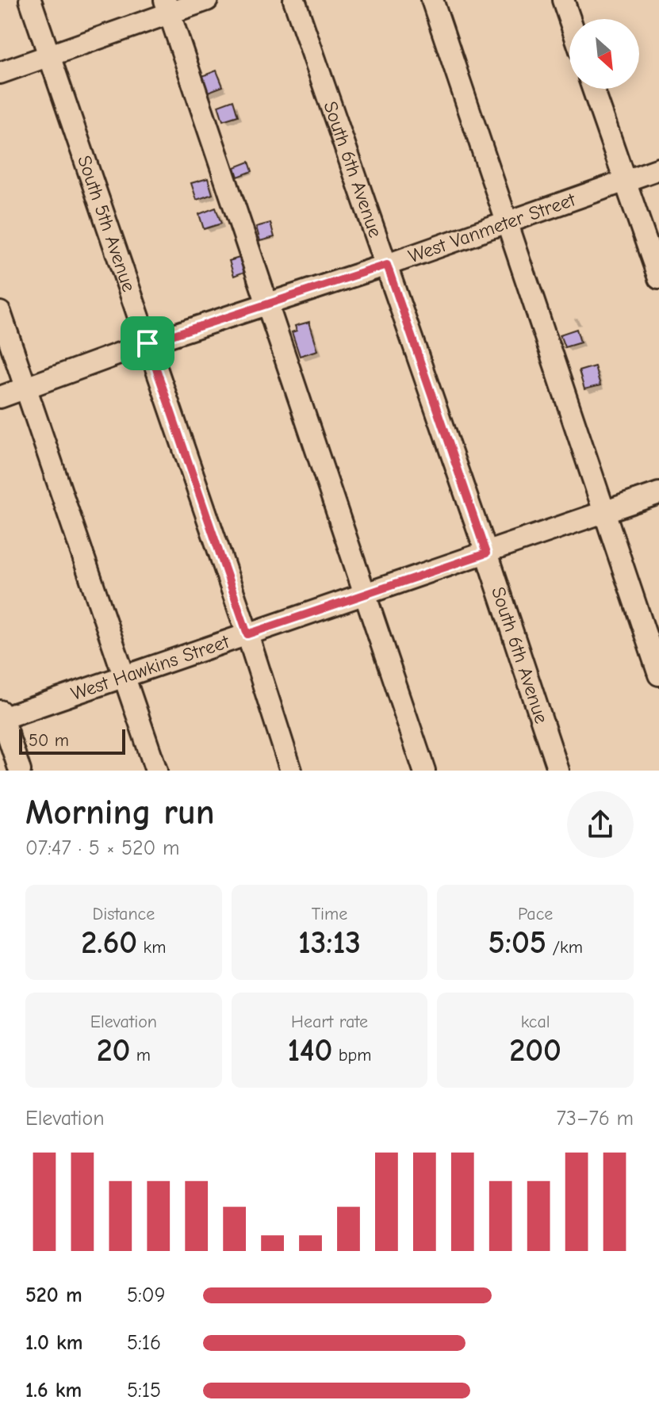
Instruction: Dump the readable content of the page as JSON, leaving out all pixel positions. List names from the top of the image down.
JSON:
{
  "streets": {
    "street": [
      "South 6th Avenue",
      "South 5th Avenue",
      "West Vanmeter Street",
      "West Hawkins Street"
    ]
  },
  "crossings": [
    ["South 6th Avenue", "West Vanmeter Street"],
    ["South 6th Avenue", "West Hawkins Street"],
    ["South 5th Avenue", "West Vanmeter Street"],
    ["South 5th Avenue", "West Hawkins Street"]
  ],
  "scale_bar": "50 m",
  "north": "bottom right",
  "page": {
    "scale": "50 m",
    "heading": ["Morning run", "07:47 · 5 × 520 m"],
    "stats": [
      ["Distance", "2.60 km"],
      ["Time", "13:13"],
      ["Pace", "5:05 /km"],
      ["Elevation", "20 m"],
      ["Heart rate", "140 bpm"],
      ["kcal", "200"]
    ],
    "chart": ["Elevation", "73–76 m"],
    "list": [
      {
        "name": "520 m",
        "note": "5:09"
      },
      {
        "name": "1.0 km",
        "note": "5:16"
      },
      {
        "name": "1.6 km",
        "note": "5:15"
      }
    ]
  }
}
